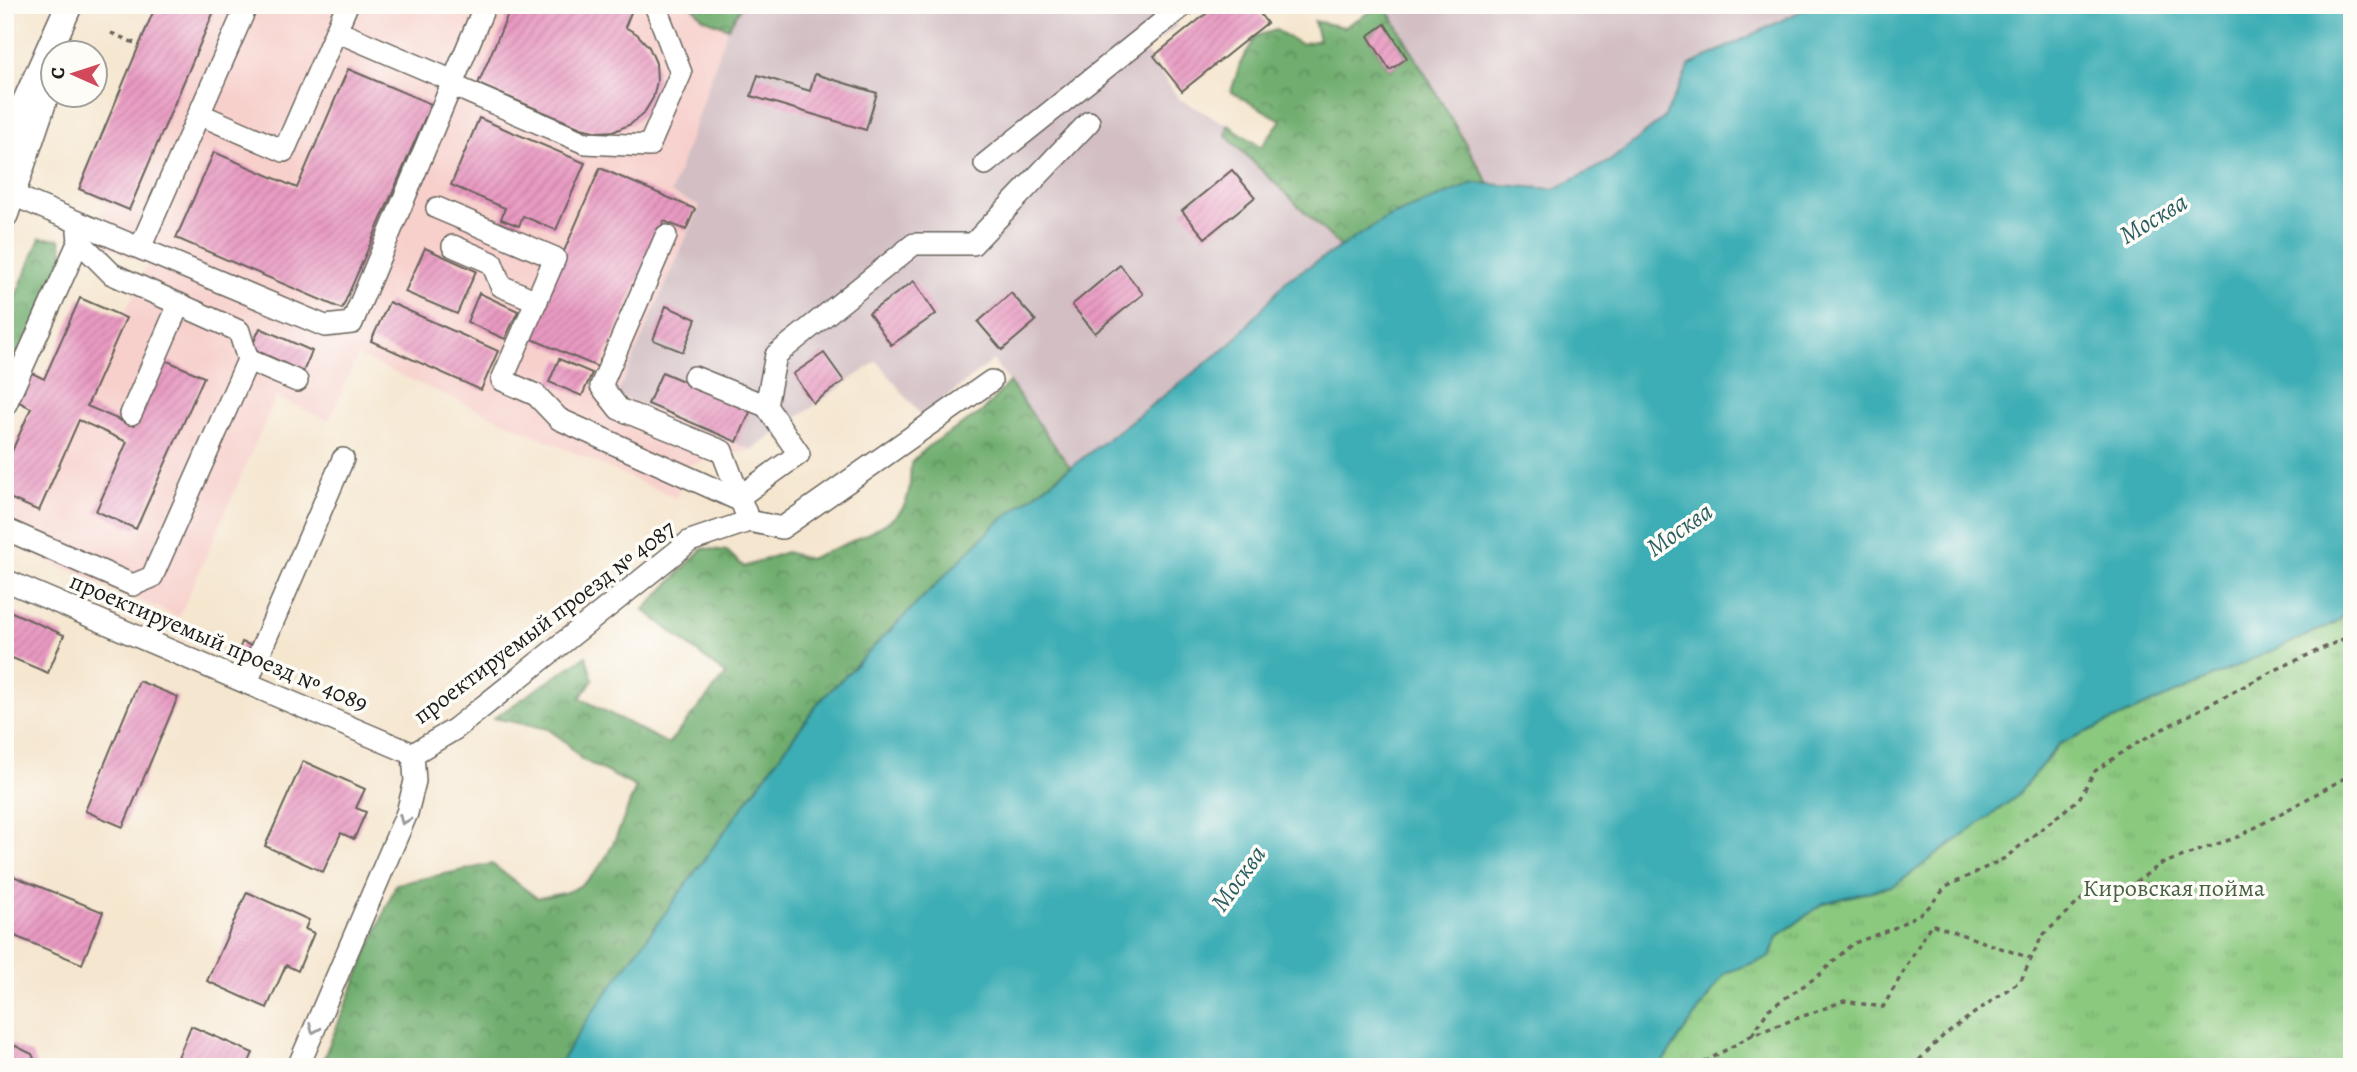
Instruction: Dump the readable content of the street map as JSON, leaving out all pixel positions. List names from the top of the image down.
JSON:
{
  "streets": {
    "street": ["проектируемый проезд № 4087", "проектируемый проезд № 4089"]
  },
  "crossings": [
    ["проектируемый проезд № 4087", "проектируемый проезд № 4089"]
  ],
  "one_way": ["проектируемый проезд № 4087"],
  "water": ["Москва"],
  "parks": ["Кировская пойма"],
  "north": "left"
}
